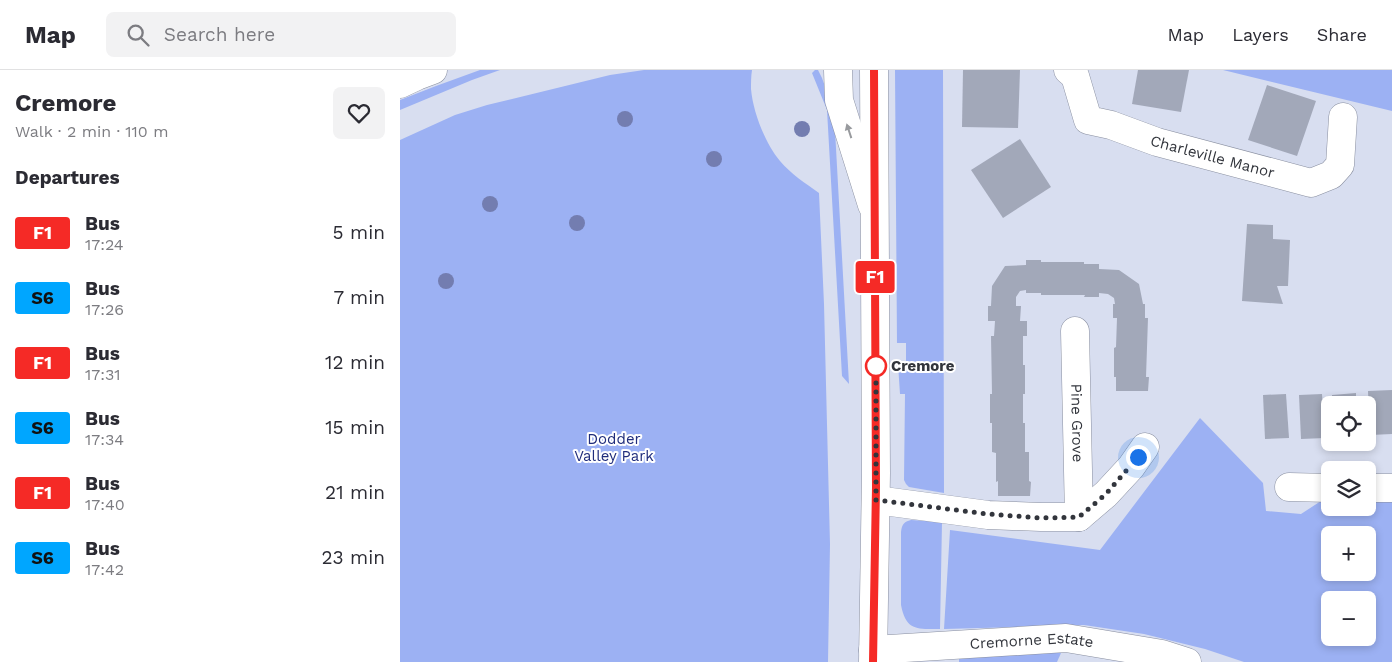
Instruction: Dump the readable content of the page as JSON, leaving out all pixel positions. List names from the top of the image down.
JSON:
{
  "streets": {
    "street": ["Charleville Manor", "Pine Grove", "Cremorne Estate"]
  },
  "parks": ["Dodder Valley Park"],
  "places": ["Cremore"],
  "lines": ["bus line F1"],
  "page": {
    "header": "Map",
    "search": "Search here",
    "nav": ["Map", "Layers", "Share"],
    "heading": [
      ["Cremore", "Walk · 2 min · 110 m"],
      "Departures"
    ],
    "on_map": "F1",
    "list": [
      {
        "mark": "F1",
        "name": "Bus",
        "note": "17:24",
        "value": "5 min"
      },
      {
        "mark": "S6",
        "name": "Bus",
        "note": "17:26",
        "value": "7 min"
      },
      {
        "mark": "F1",
        "name": "Bus",
        "note": "17:31",
        "value": "12 min"
      },
      {
        "mark": "S6",
        "name": "Bus",
        "note": "17:34",
        "value": "15 min"
      },
      {
        "mark": "F1",
        "name": "Bus",
        "note": "17:40",
        "value": "21 min"
      },
      {
        "mark": "S6",
        "name": "Bus",
        "note": "17:42",
        "value": "23 min"
      }
    ],
    "map_buttons": ["+", "−"]
  }
}
